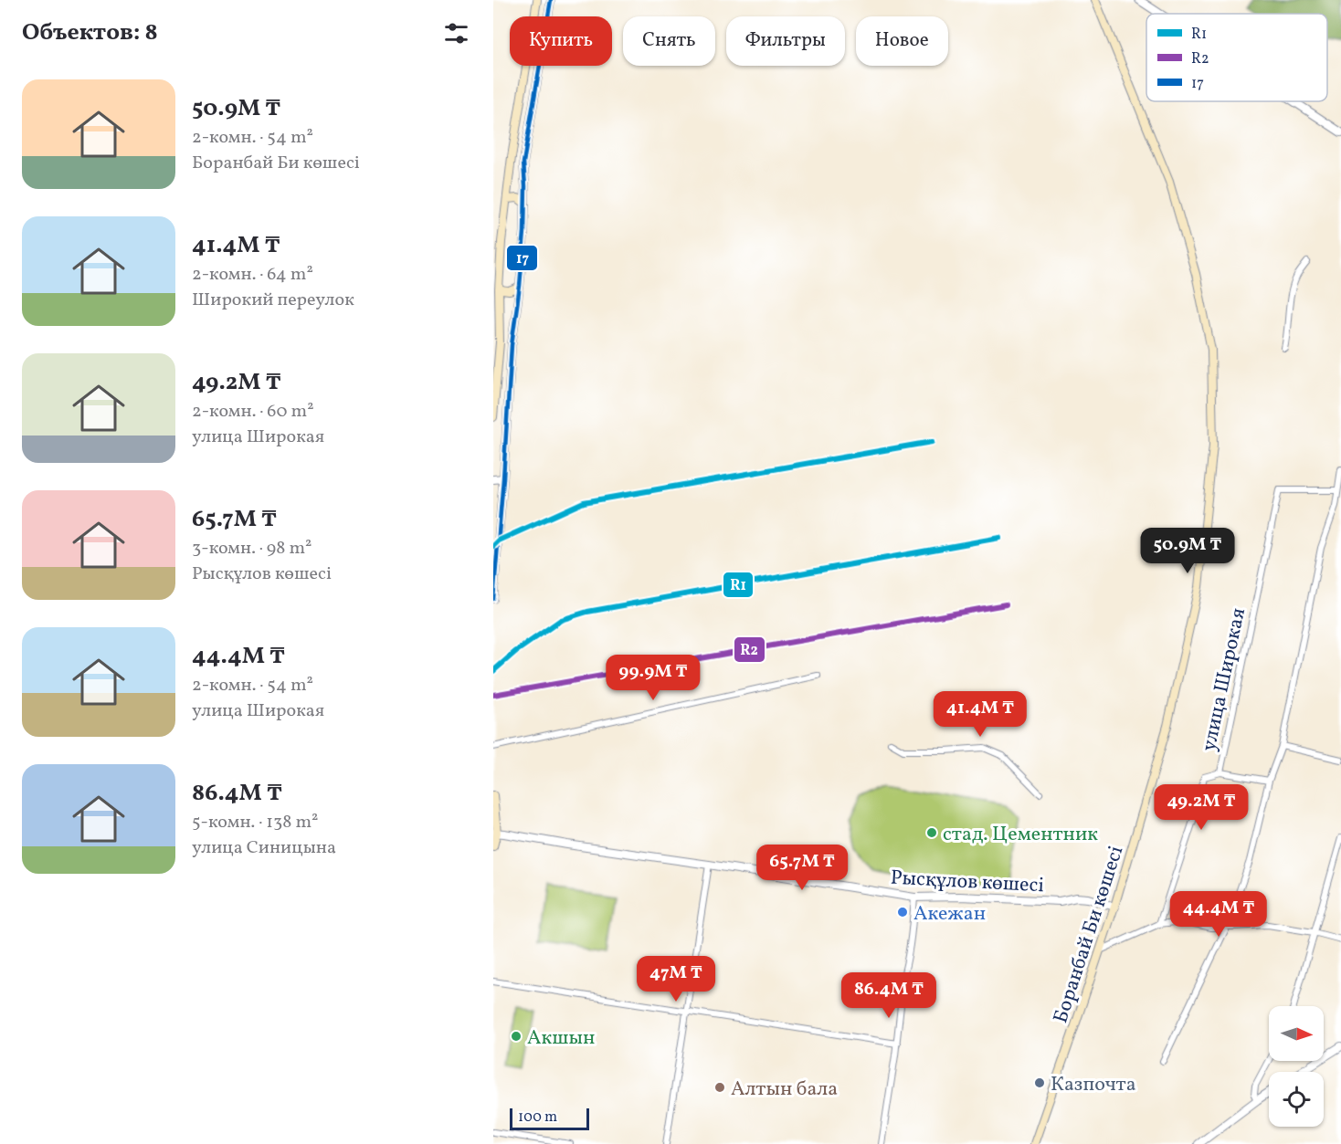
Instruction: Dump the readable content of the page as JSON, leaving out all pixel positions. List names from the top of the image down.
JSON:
{
  "streets": {
    "main road": ["Боранбай Би көшесі"],
    "street": ["улица Широкая", "Рысқұлов көшесі"]
  },
  "crossings": [
    ["Рысқұлов көшесі", "Боранбай Би көшесі"]
  ],
  "places": [
    "стад. Цементник",
    "Акежан",
    "Акшын",
    "Казпочта",
    "Алтын бала"
  ],
  "lines": ["transit line 17", "transit line R1", "transit line R2"],
  "legend": ["R1", "R2", "17"],
  "scale_bar": "100 m",
  "north": "right",
  "page": {
    "heading": "Объектов: 8",
    "chip": [
      "Купить",
      "Снять",
      "Фильтры",
      "Новое"
    ],
    "list": [
      {
        "name": "50.9M ₸",
        "note": "2-комн. · 54 m² · Боранбай Би көшесі"
      },
      {
        "name": "41.4M ₸",
        "note": "2-комн. · 64 m² · Широкий переулок"
      },
      {
        "name": "49.2M ₸",
        "note": "2-комн. · 60 m² · улица Широкая"
      },
      {
        "name": "65.7M ₸",
        "note": "3-комн. · 98 m² · Рысқұлов көшесі"
      },
      {
        "name": "44.4M ₸",
        "note": "2-комн. · 54 m² · улица Широкая"
      },
      {
        "name": "86.4M ₸",
        "note": "5-комн. · 138 m² · улица Синицына"
      }
    ],
    "price": [
      "50.9M ₸",
      "99.9M ₸",
      "41.4M ₸",
      "49.2M ₸",
      "65.7M ₸",
      "44.4M ₸",
      "47M ₸",
      "86.4M ₸"
    ],
    "scale": "100 m"
  }
}
